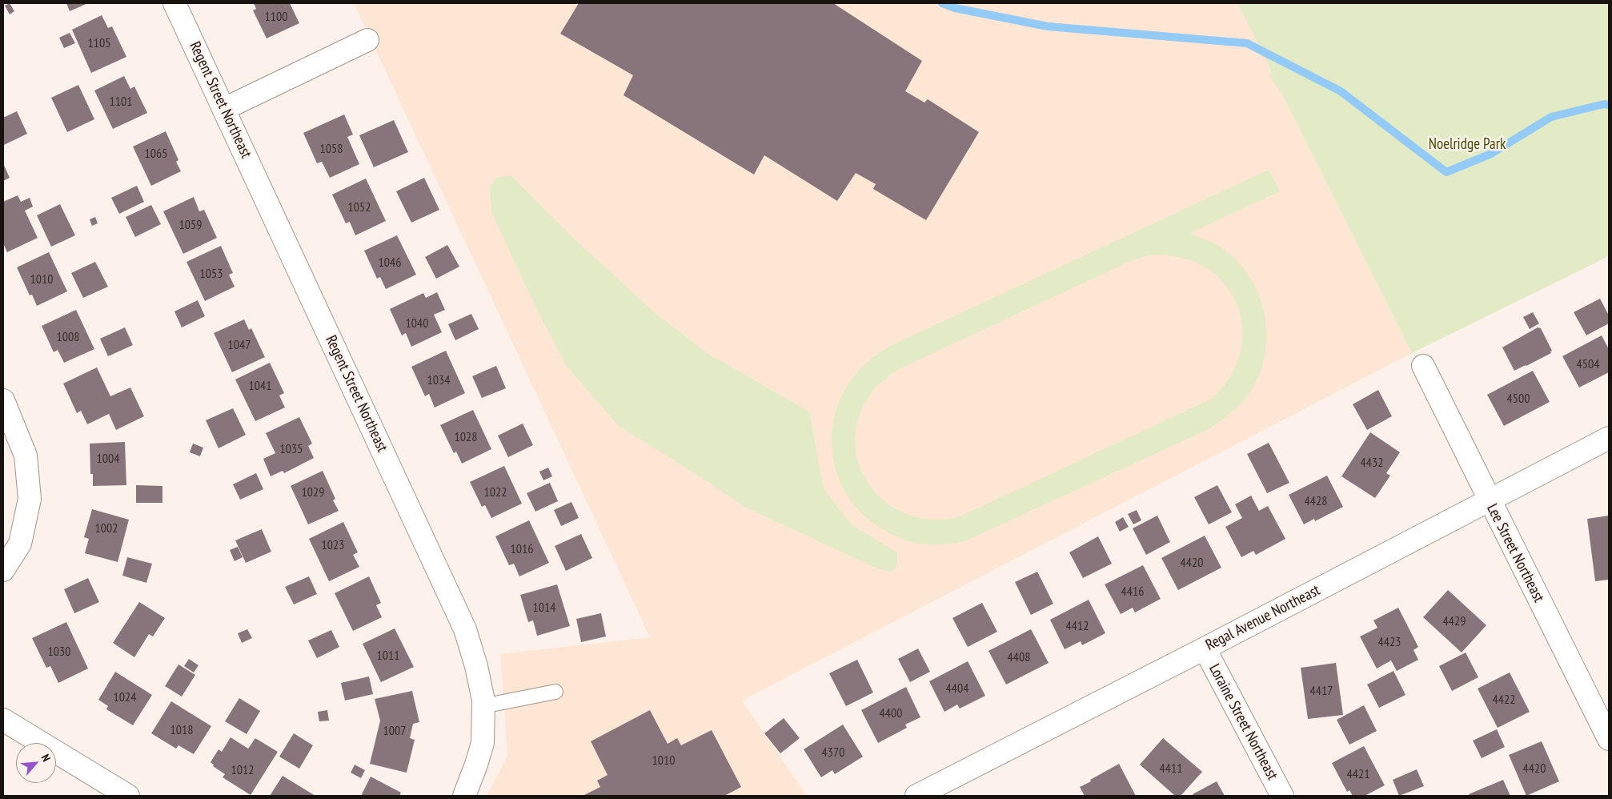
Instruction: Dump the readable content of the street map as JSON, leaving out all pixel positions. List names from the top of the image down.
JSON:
{
  "streets": {
    "street": [
      "Regent Street Northeast",
      "Lee Street Northeast",
      "Regal Avenue Northeast",
      "Loraine Street Northeast"
    ]
  },
  "crossings": [
    ["Lee Street Northeast", "Regal Avenue Northeast"],
    ["Regal Avenue Northeast", "Loraine Street Northeast"]
  ],
  "parks": ["Noelridge Park"],
  "house_numbers": [
    "1100",
    "1105",
    "1101",
    "1058",
    "1065",
    "1052",
    "1059",
    "1046",
    "1053",
    "1010",
    "1040",
    "1008",
    "1047",
    "4504",
    "1034",
    "1041",
    "4500",
    "1028",
    "1035",
    "1004",
    "4432",
    "1029",
    "1022",
    "4428",
    "1002",
    "1023",
    "1016",
    "4420",
    "4416",
    "1014",
    "4429",
    "4412",
    "4423",
    "1030",
    "1011",
    "4408",
    "4404",
    "4417",
    "1024",
    "4422",
    "4400",
    "1018",
    "1007",
    "4370",
    "1010",
    "4411",
    "4420",
    "1012",
    "4421"
  ],
  "north": "top right"
}
